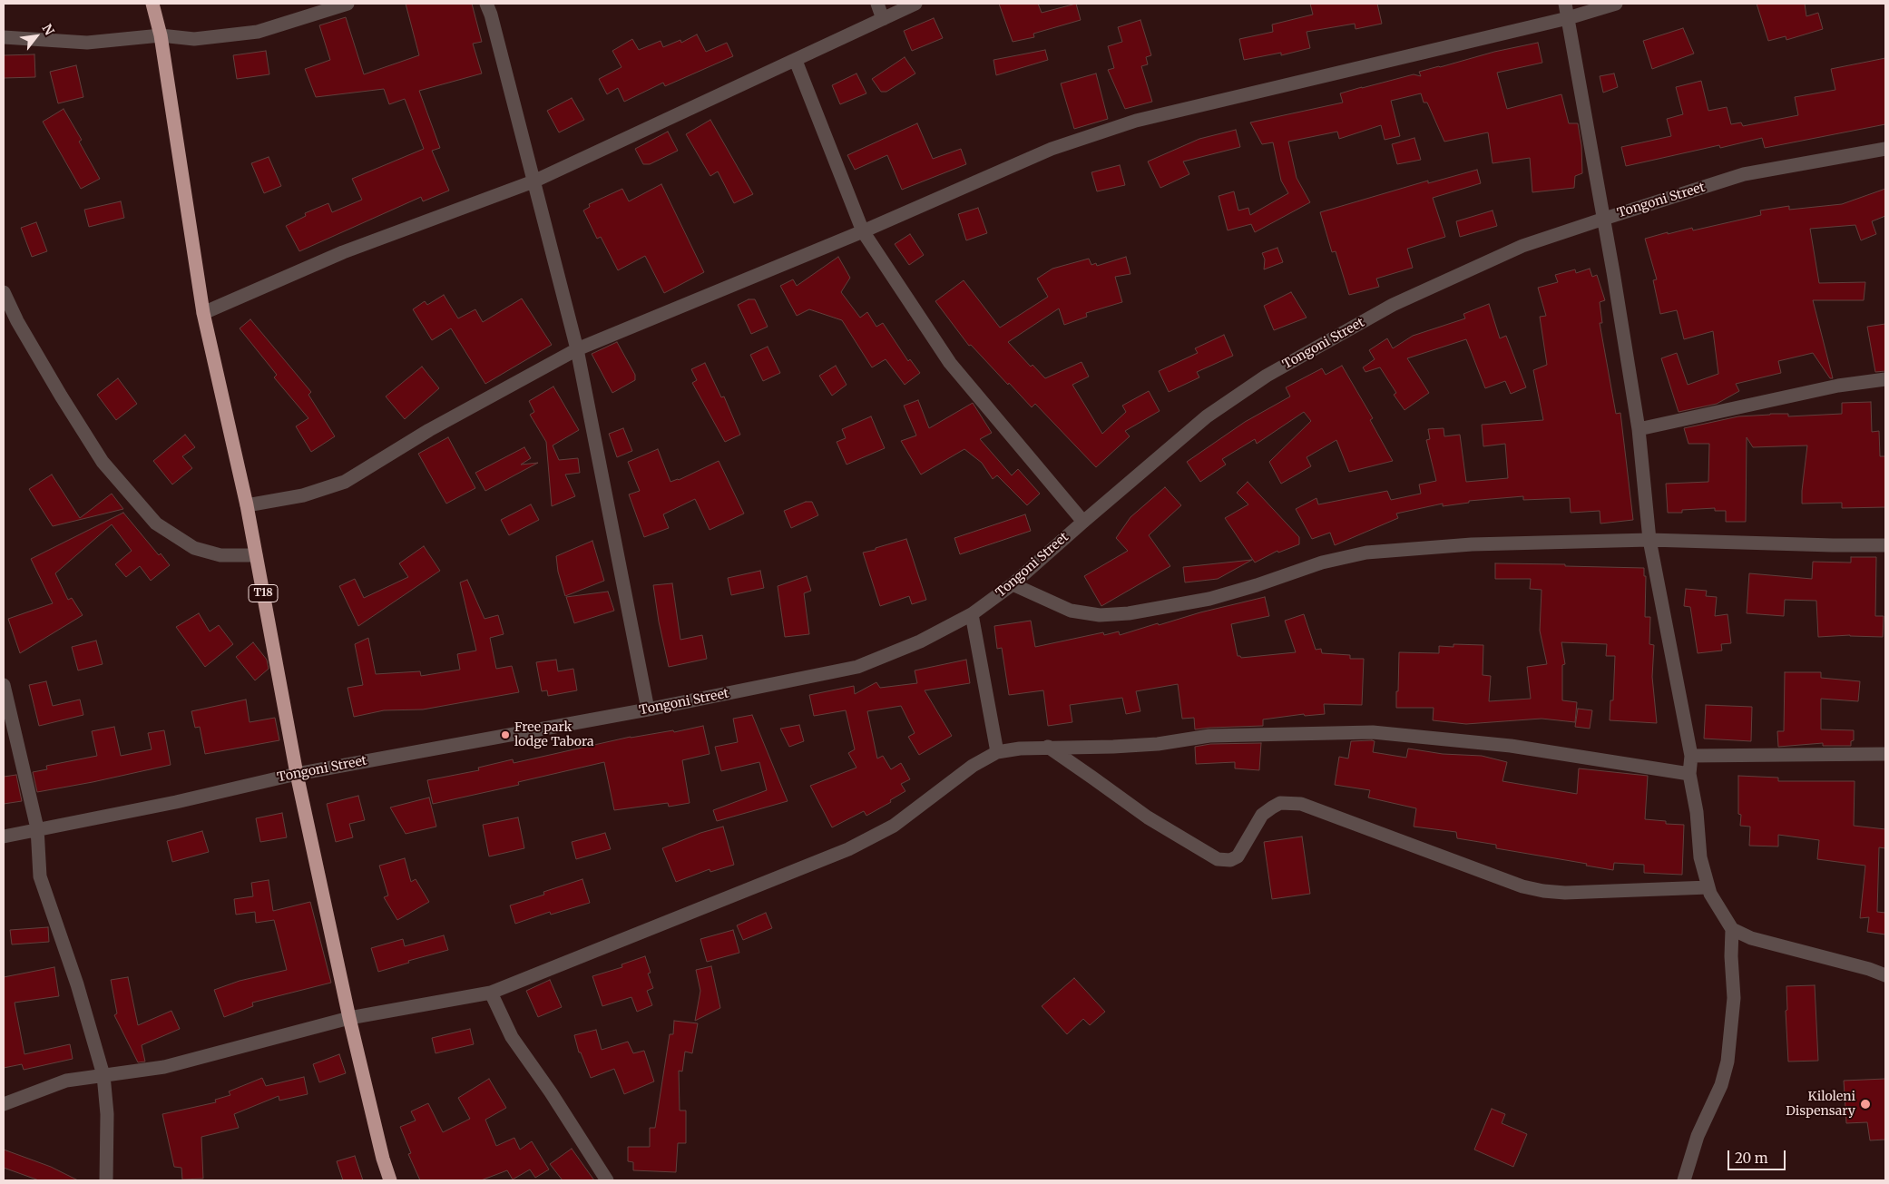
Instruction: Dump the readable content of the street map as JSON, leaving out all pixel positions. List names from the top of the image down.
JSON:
{
  "streets": {
    "highway": ["T18"],
    "street": ["Tongoni Street"]
  },
  "crossings": [
    ["Tongoni Street", "T18"]
  ],
  "places": ["Free park lodge Tabora", "Kiloleni Dispensary"],
  "scale_bar": "20 m",
  "north": "top right"
}
